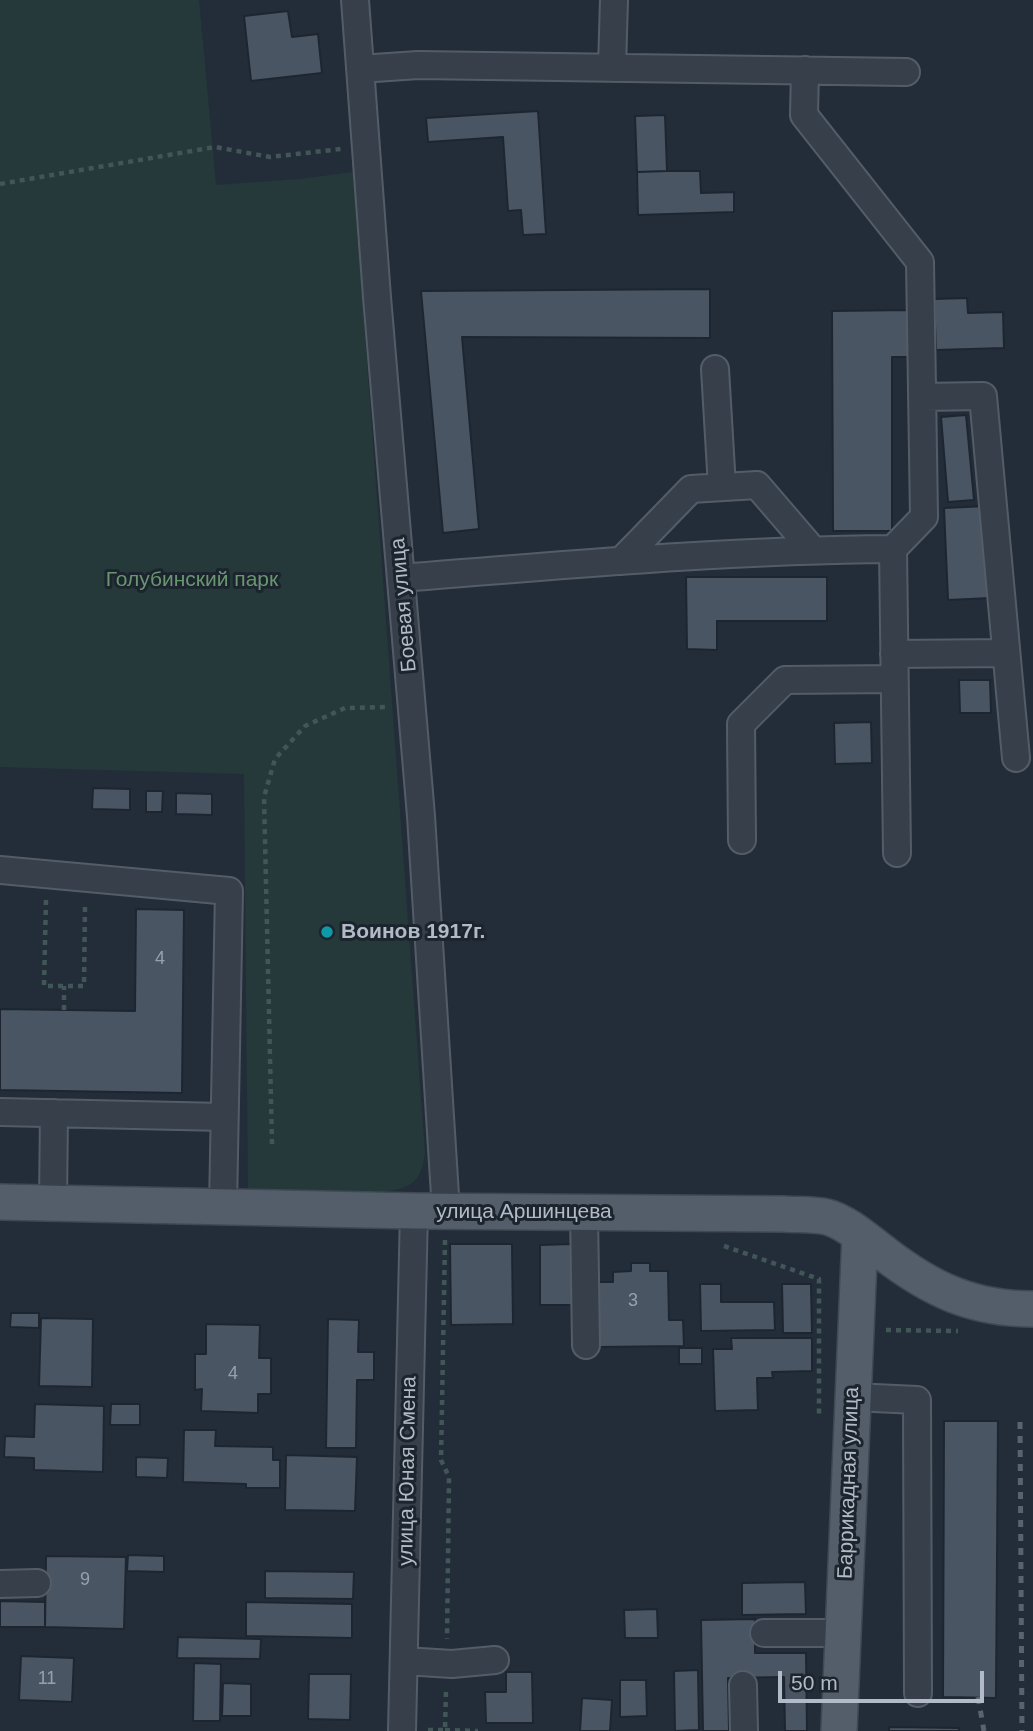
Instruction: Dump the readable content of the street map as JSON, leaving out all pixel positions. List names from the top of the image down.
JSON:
{
  "streets": {
    "main road": ["улица Аршинцева", "Баррикадная улица"],
    "street": ["Боевая улица", "улица Юная Смена"]
  },
  "crossings": [
    ["Боевая улица", "улица Аршинцева"],
    ["Боевая улица", "улица Юная Смена"],
    ["улица Аршинцева", "улица Юная Смена"],
    ["улица Аршинцева", "Баррикадная улица"]
  ],
  "parks": ["Голубинский парк"],
  "places": ["Воинов 1917г."],
  "house_numbers": [
    "4",
    "3",
    "4",
    "9",
    "11"
  ],
  "scale_bar": "50 m"
}
